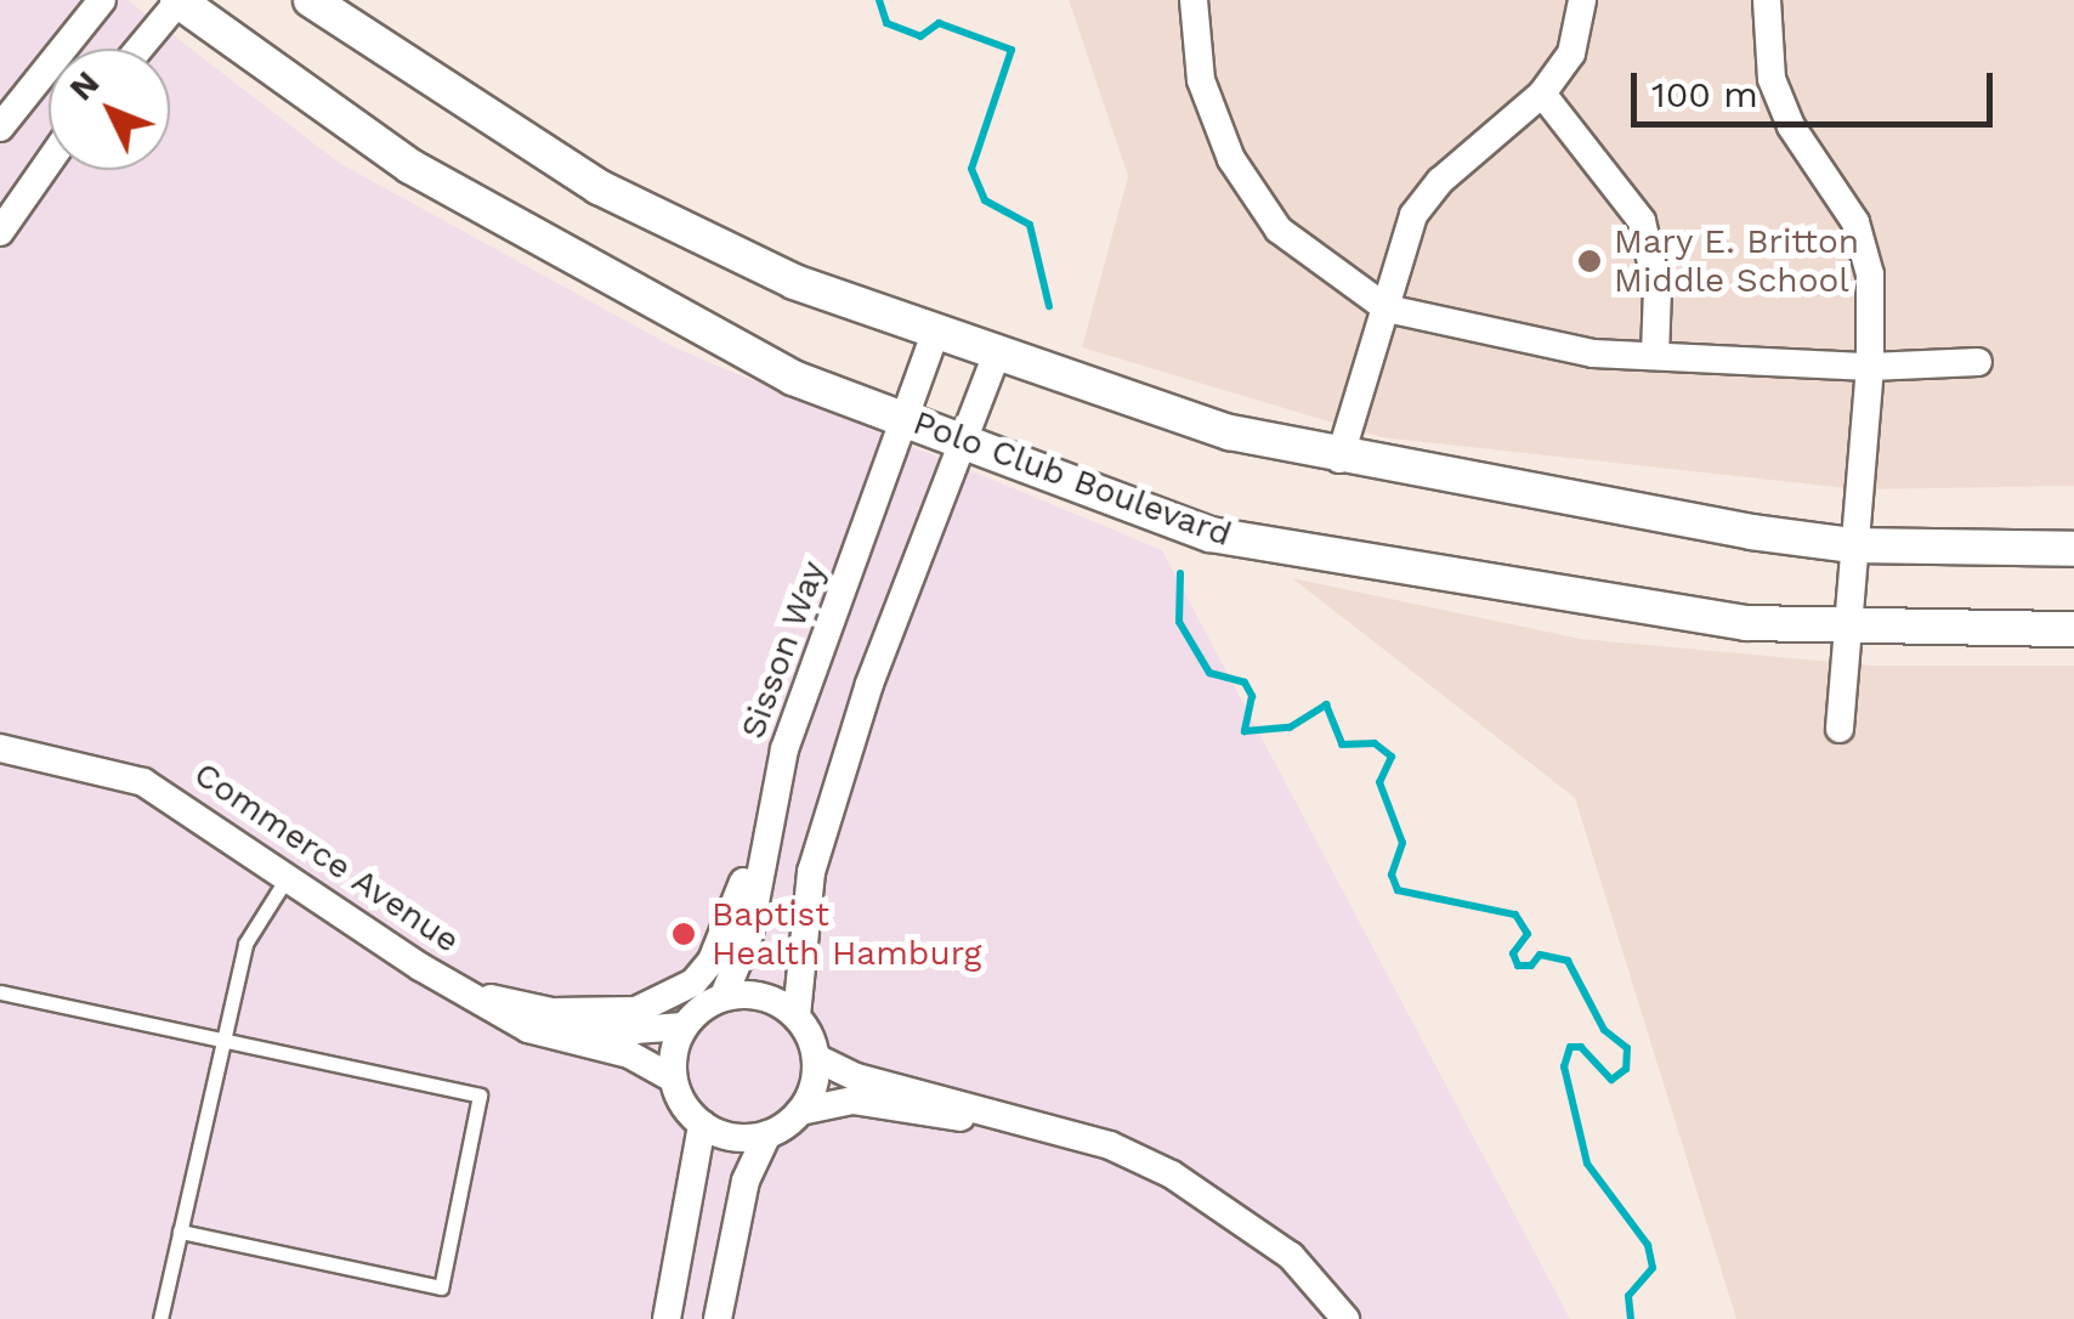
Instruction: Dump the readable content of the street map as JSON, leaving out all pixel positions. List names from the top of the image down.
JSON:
{
  "streets": {
    "street": ["Polo Club Boulevard", "Sisson Way", "Commerce Avenue"]
  },
  "crossings": [
    ["Polo Club Boulevard", "Sisson Way"],
    ["Sisson Way", "Commerce Avenue"]
  ],
  "places": ["Mary E. Britton Middle School", "Baptist Health Hamburg"],
  "scale_bar": "100 m",
  "north": "top left"
}
